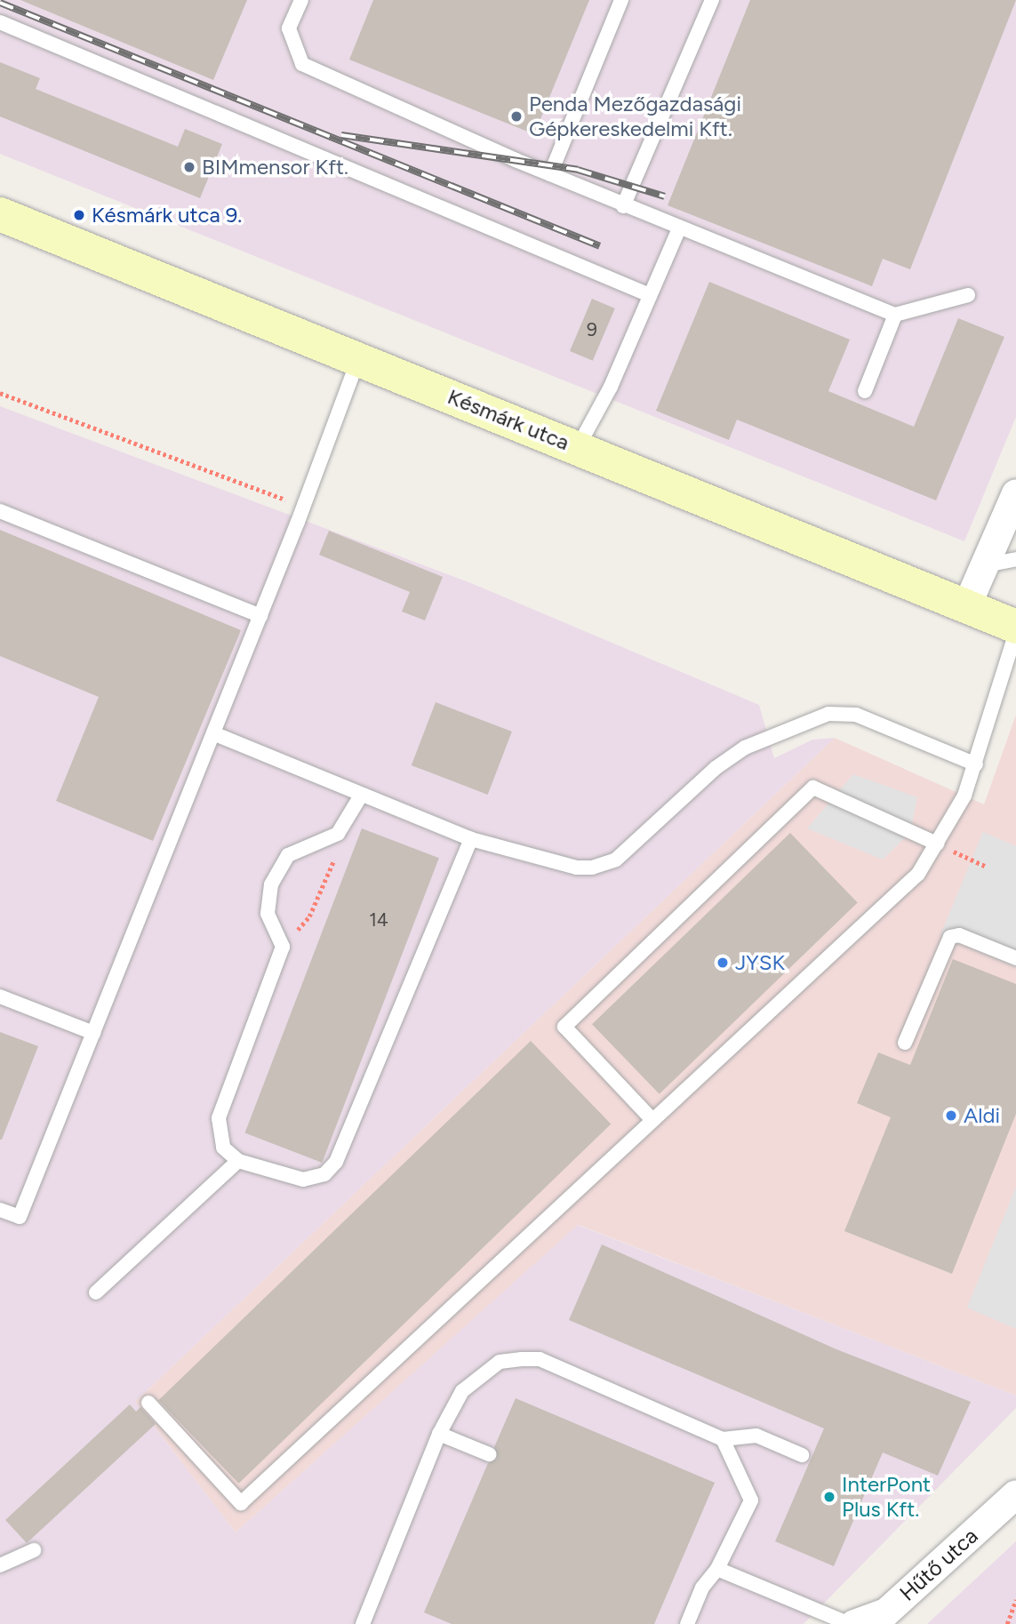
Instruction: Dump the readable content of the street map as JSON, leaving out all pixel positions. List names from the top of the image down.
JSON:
{
  "streets": {
    "street": ["Késmárk utca", "Hűtő utca"]
  },
  "places": [
    "Penda Mezőgazdasági Gépkereskedelmi Kft.",
    "BIMmensor Kft.",
    "Késmárk utca 9.",
    "JYSK",
    "Aldi",
    "InterPont Plus Kft."
  ],
  "house_numbers": ["9", "14"]
}
